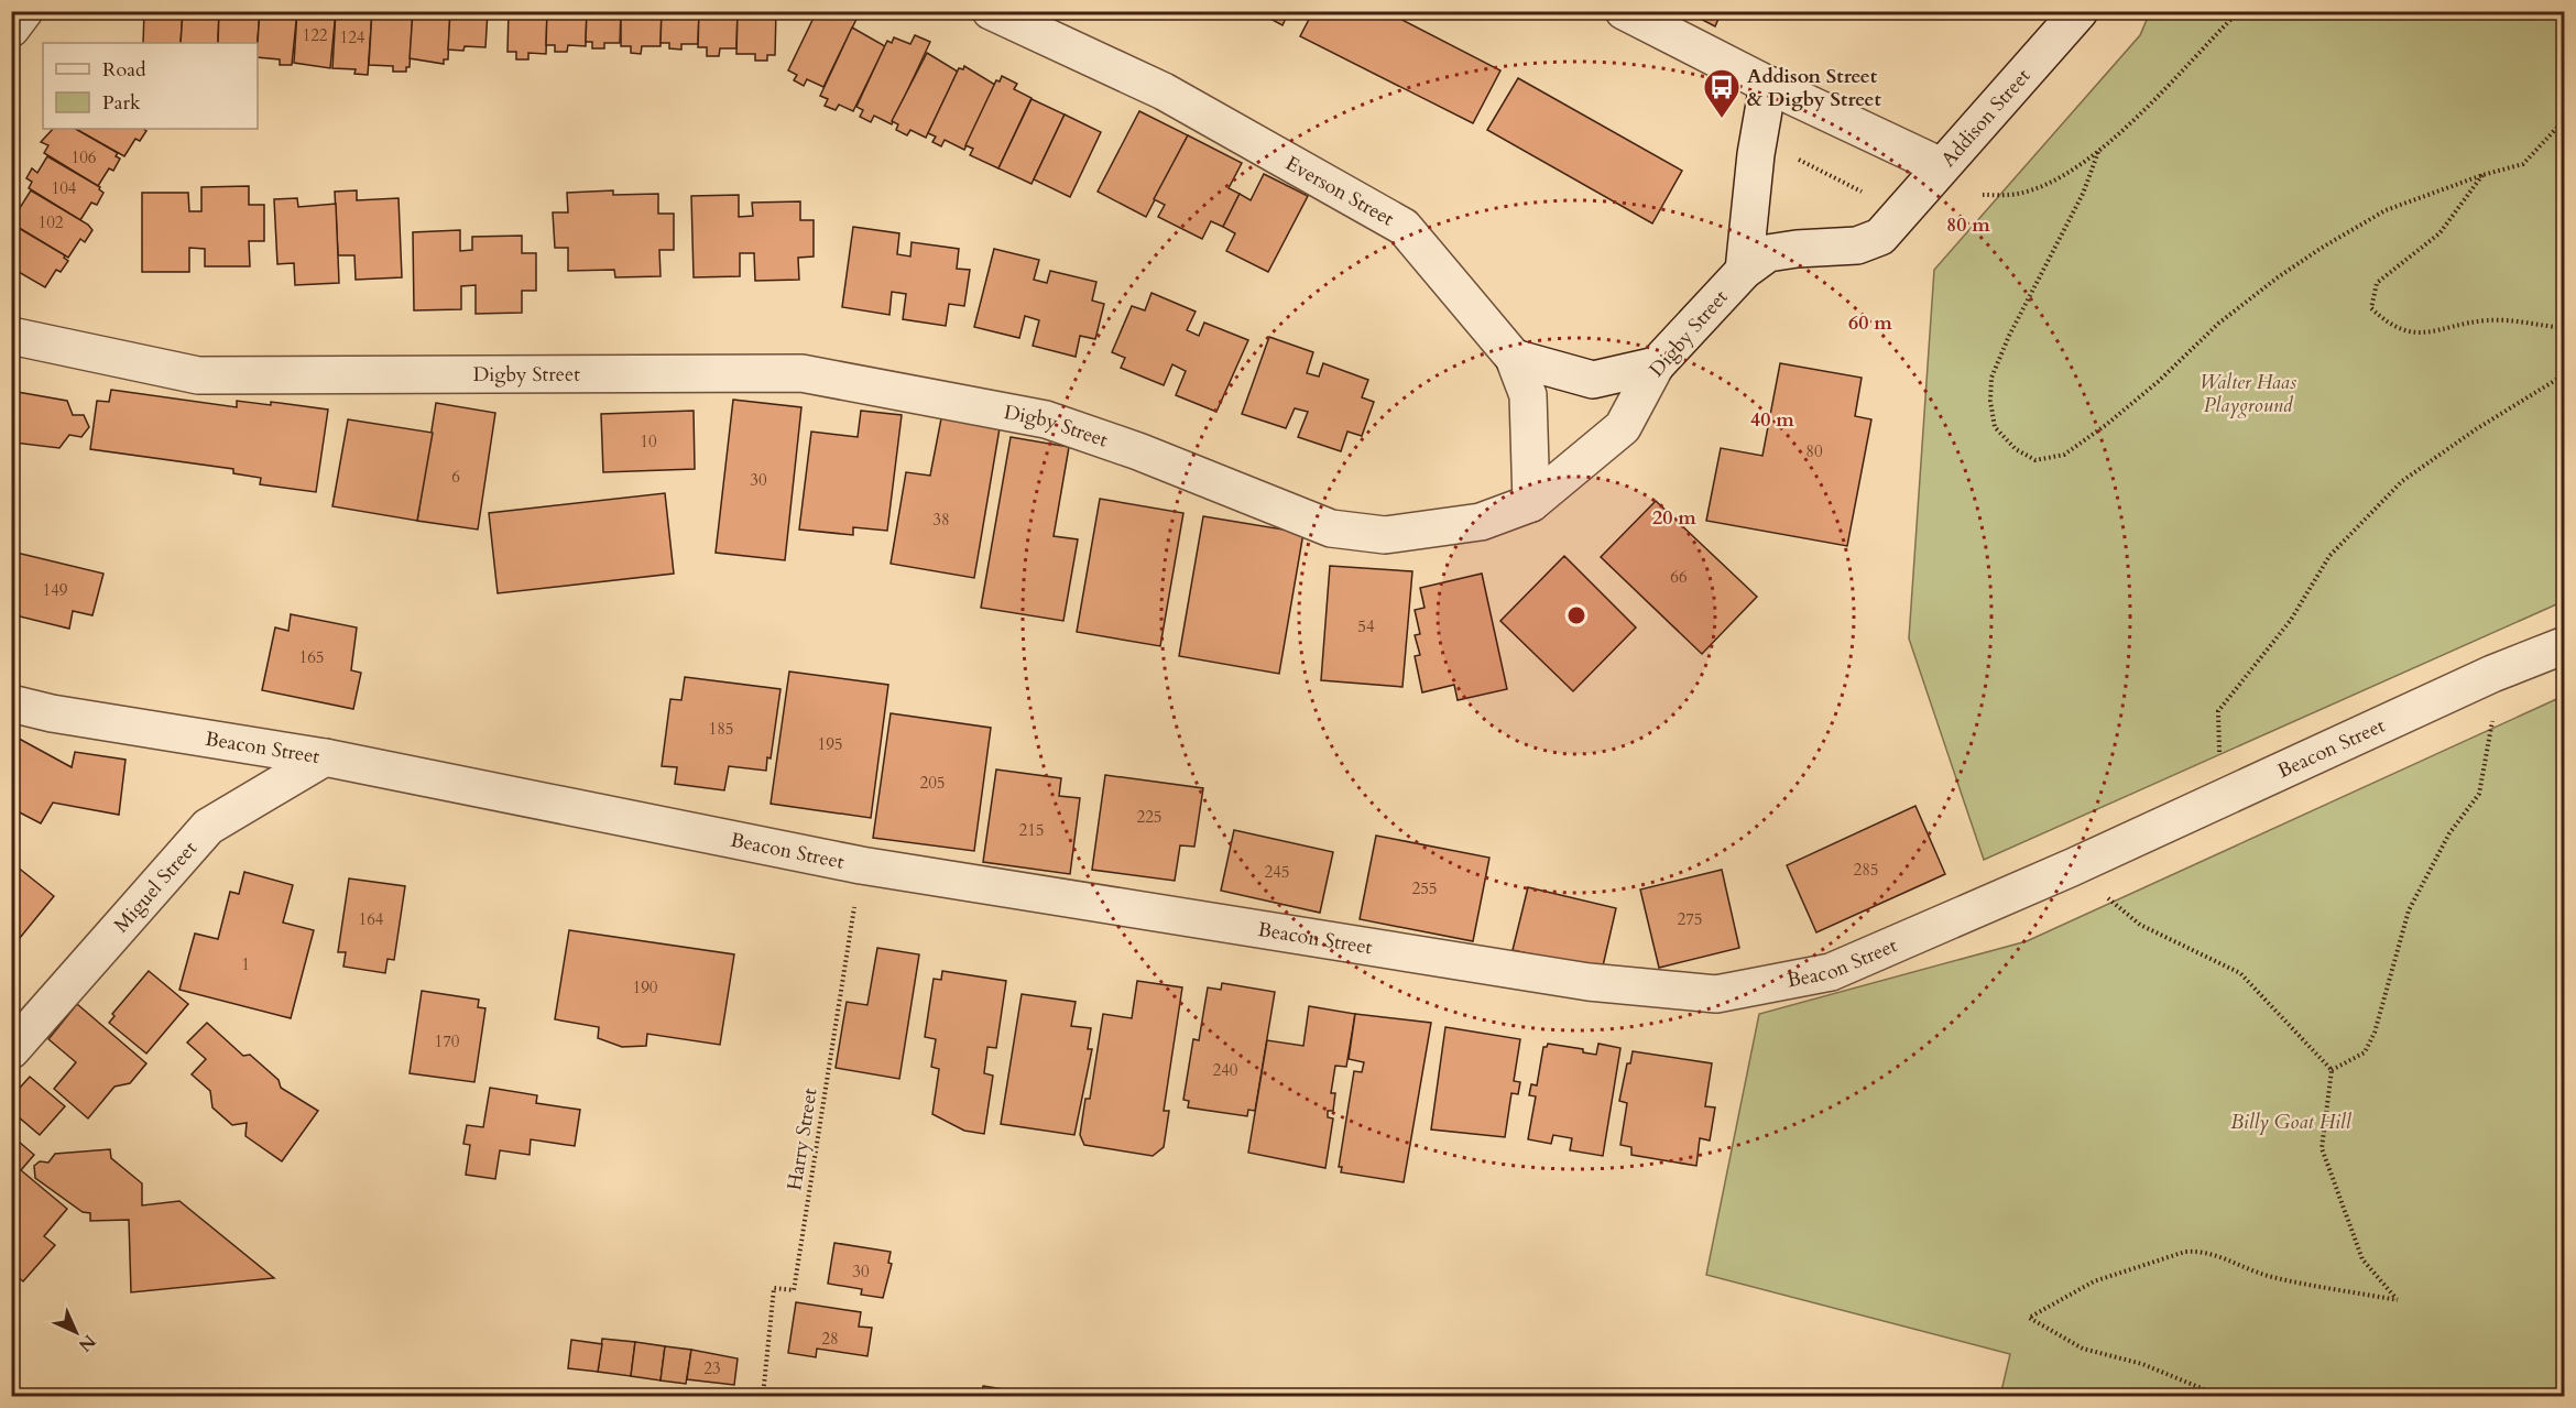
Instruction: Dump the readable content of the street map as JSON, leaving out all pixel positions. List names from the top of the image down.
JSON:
{
  "streets": {
    "street": [
      "Addison Street",
      "Everson Street",
      "Digby Street",
      "Beacon Street",
      "Miguel Street"
    ],
    "path": ["Harry Street"]
  },
  "crossings": [
    ["Addison Street", "Digby Street"],
    ["Everson Street", "Digby Street"],
    ["Beacon Street", "Miguel Street"],
    ["Beacon Street", "Harry Street"]
  ],
  "parks": ["Walter Haas Playground", "Billy Goat Hill"],
  "places": {
    "bus stop": ["Addison Street & Digby Street"]
  },
  "house_numbers": [
    "122",
    "124",
    "106",
    "104",
    "102",
    "10",
    "80",
    "6",
    "30",
    "38",
    "66",
    "149",
    "54",
    "165",
    "185",
    "195",
    "205",
    "225",
    "215",
    "285",
    "245",
    "255",
    "164",
    "275",
    "1",
    "190",
    "170",
    "240",
    "30",
    "28",
    "23"
  ],
  "legend": ["Road", "Park"],
  "north": "bottom right",
  "rings": [
    "80 m",
    "60 m",
    "40 m",
    "20 m"
  ]
}
